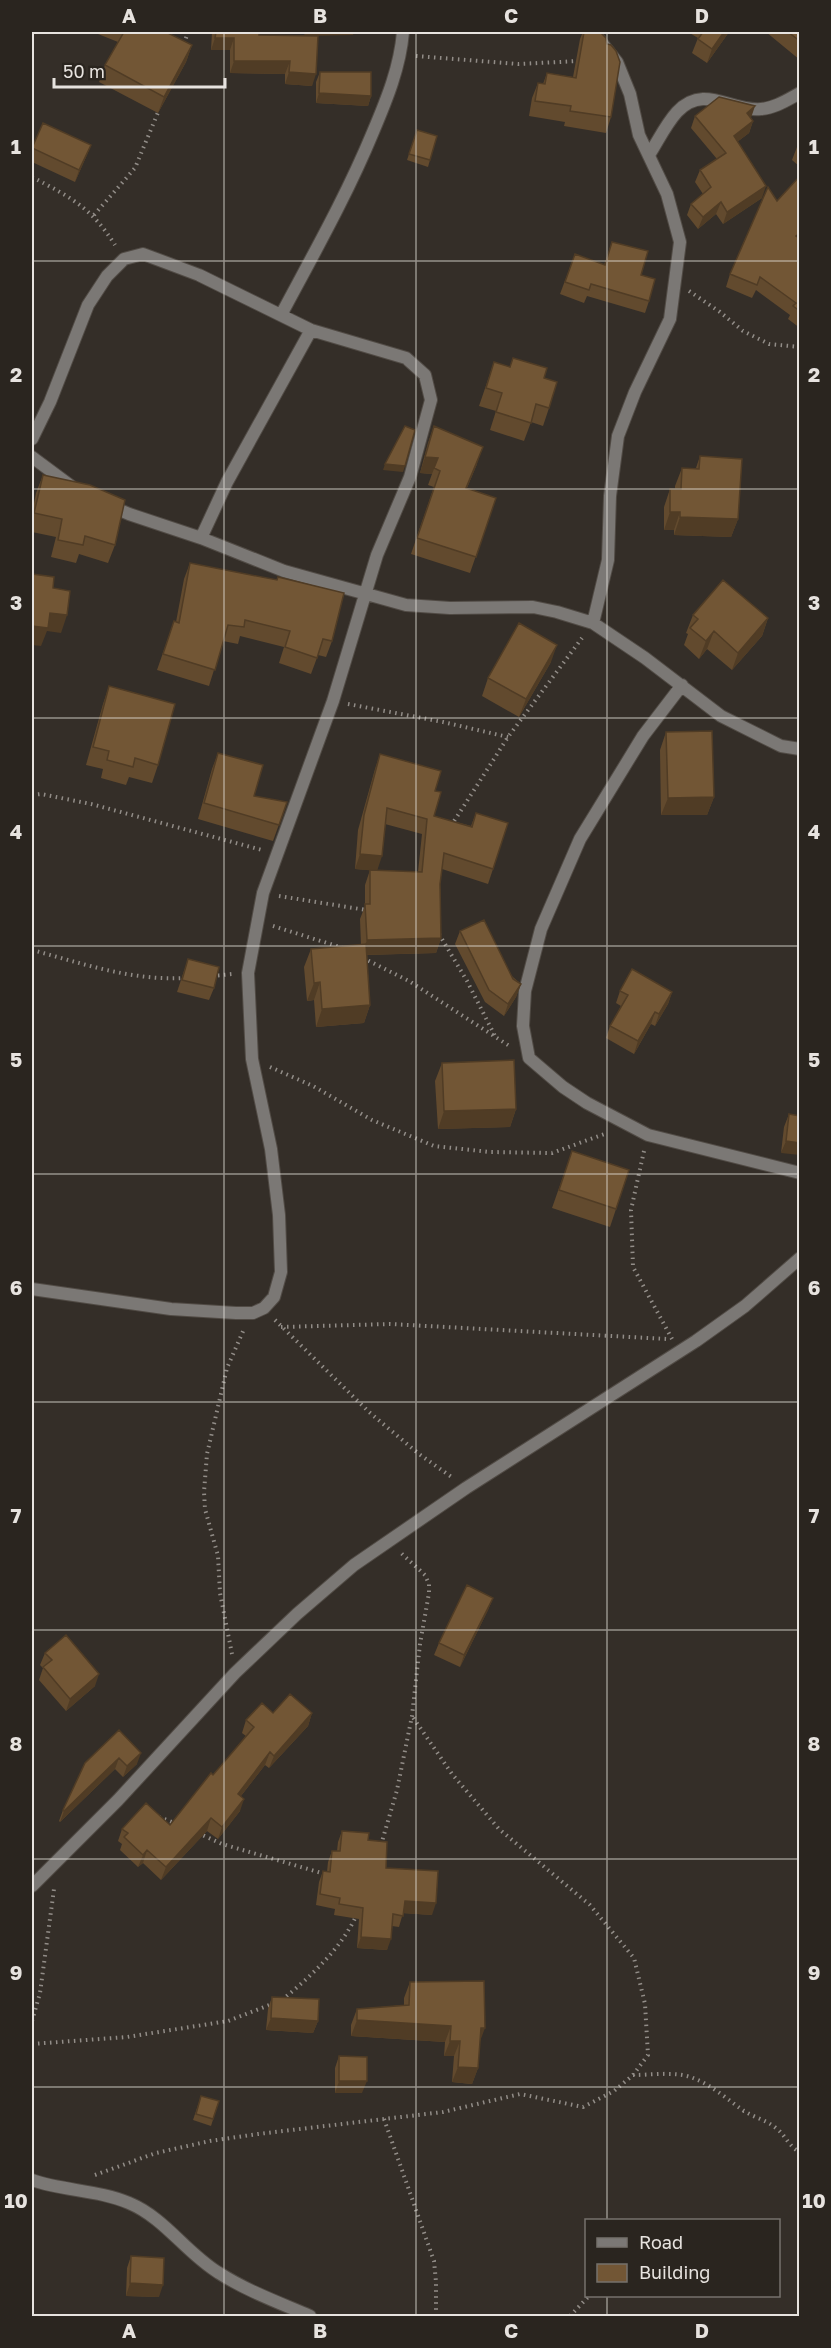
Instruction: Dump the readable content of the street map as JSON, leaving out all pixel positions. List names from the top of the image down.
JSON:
{
  "legend": ["Road", "Building"],
  "scale_bar": "50 m",
  "grid": {
    "columns": [
      "A",
      "B",
      "C",
      "D"
    ],
    "rows": [
      "1",
      "2",
      "3",
      "4",
      "5",
      "6",
      "7",
      "8",
      "9",
      "10"
    ]
  }
}
